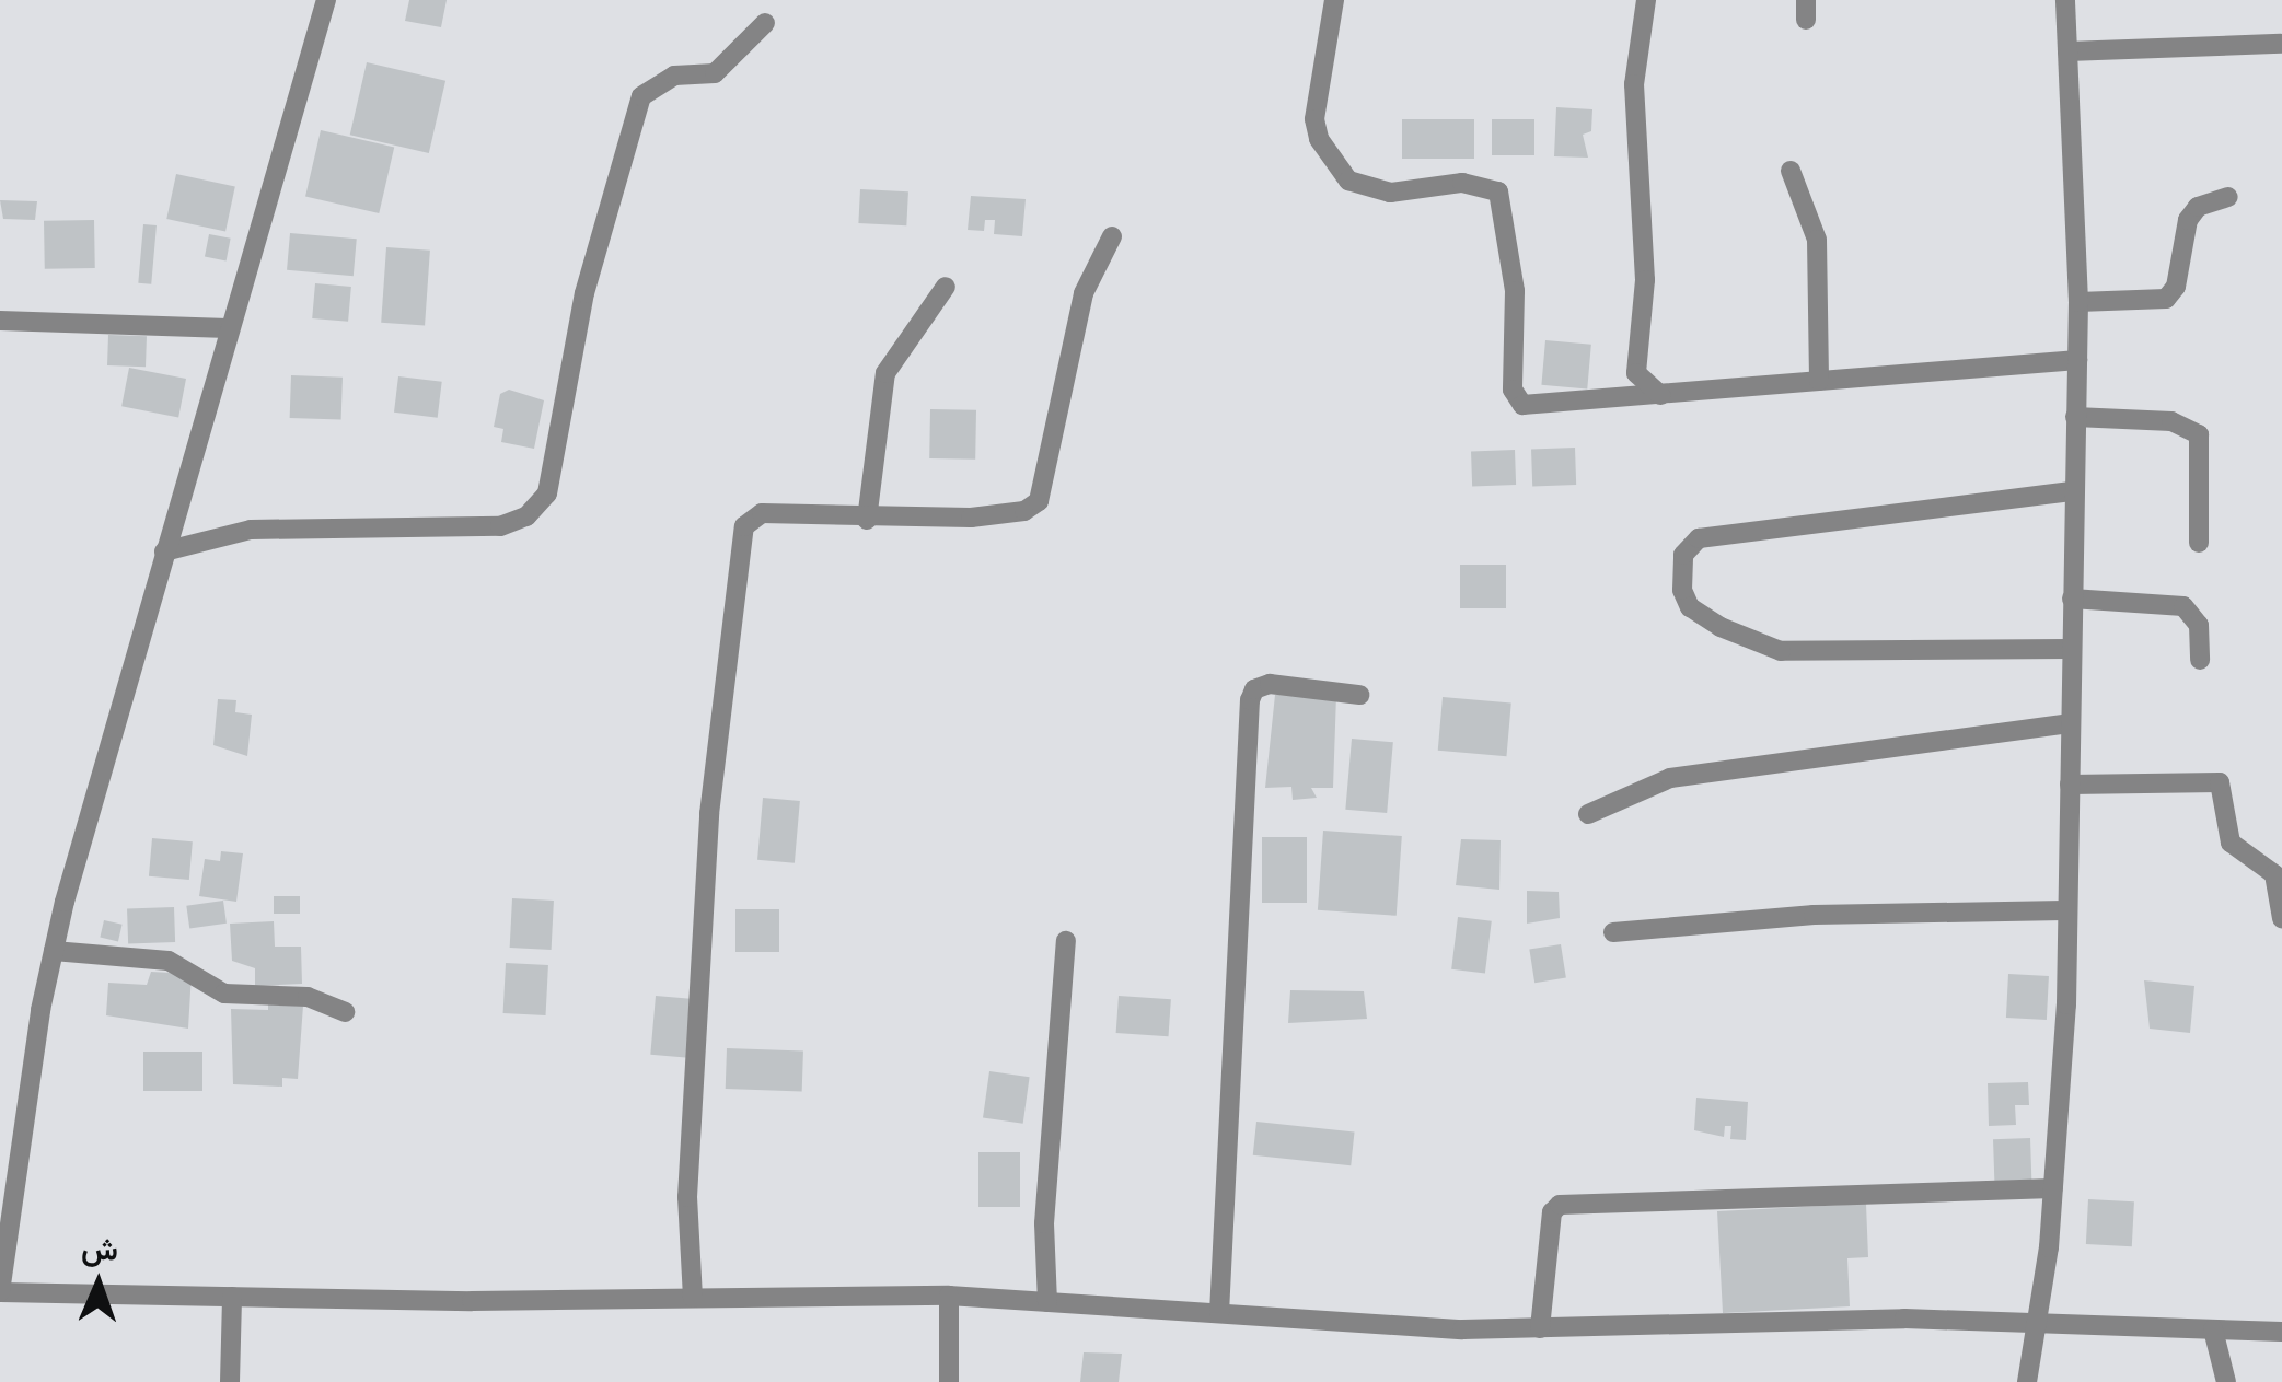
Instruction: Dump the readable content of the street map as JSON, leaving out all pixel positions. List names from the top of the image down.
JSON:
{
  "north": "top"
}
